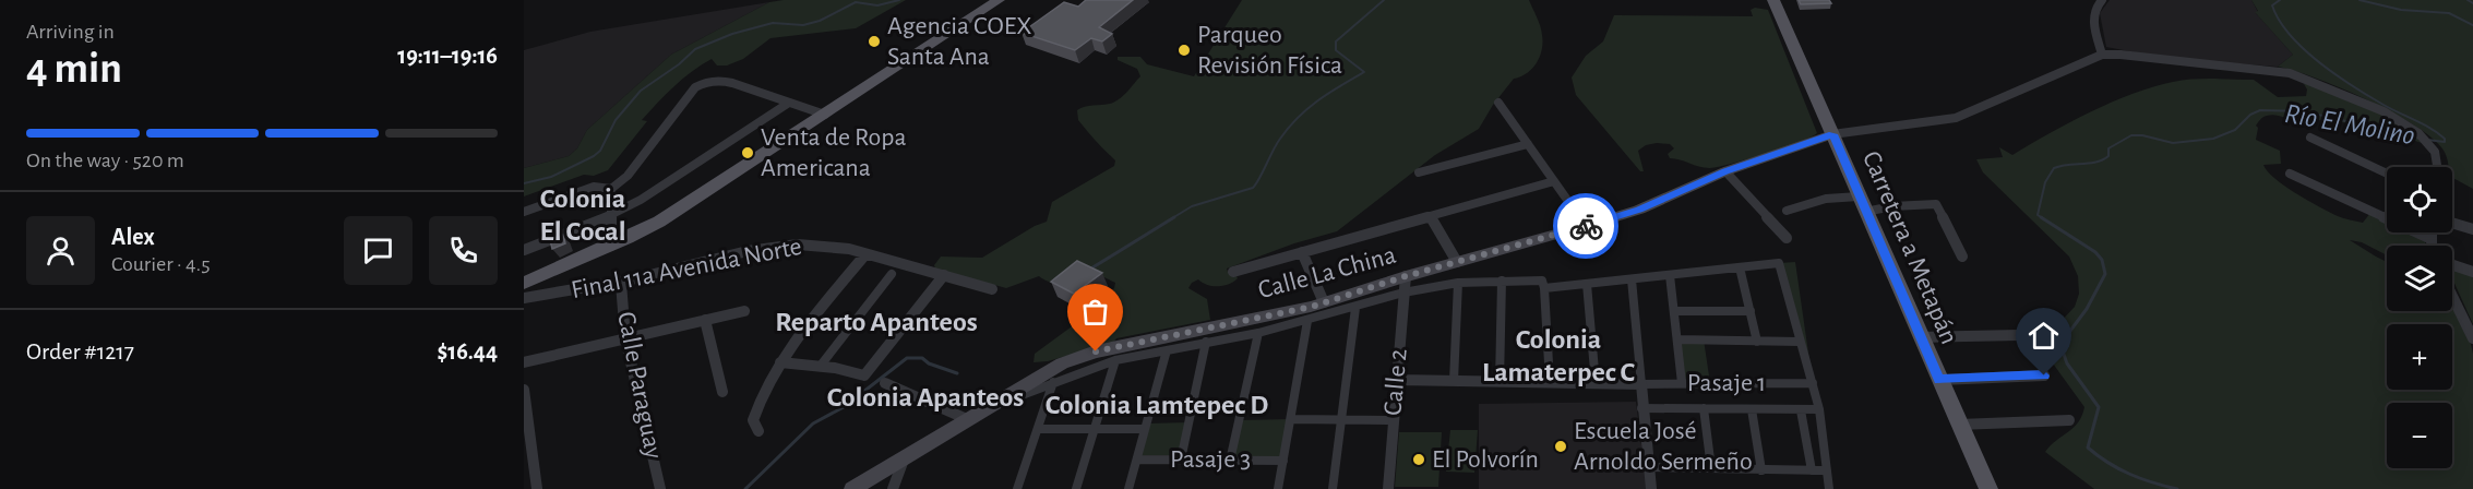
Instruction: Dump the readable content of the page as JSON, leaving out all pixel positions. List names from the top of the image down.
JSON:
{
  "streets": {
    "main road": ["Carretera a Metapán", "Calle La China"],
    "street": [
      "Final 11a Avenida Norte",
      "Calle 2",
      "Pasaje 1",
      "Calle Paraguay",
      "Pasaje 3"
    ]
  },
  "crossings": [
    ["Carretera a Metapán", "Calle La China"],
    ["Final 11a Avenida Norte", "Calle Paraguay"],
    ["Calle La China", "Calle 2"]
  ],
  "districts": [
    "Colonia El Cocal",
    "Reparto Apanteos",
    "Colonia Lamaterpec C",
    "Colonia Apanteos",
    "Colonia Lamtepec D"
  ],
  "water": ["Río El Molino"],
  "places": [
    "Agencia COEX Santa Ana",
    "Parqueo Revisión Física",
    "Venta de Ropa Americana",
    "Escuela José Arnoldo Sermeño",
    "El Polvorín"
  ],
  "page": {
    "heading": ["4 min", "Arriving in", "19:11–19:16"],
    "panel": [
      "Alex",
      "Courier · 4.5",
      "Order #1217",
      "$16.44"
    ],
    "bar": "On the way · 520 m",
    "map_buttons": ["+", "−"]
  }
}
